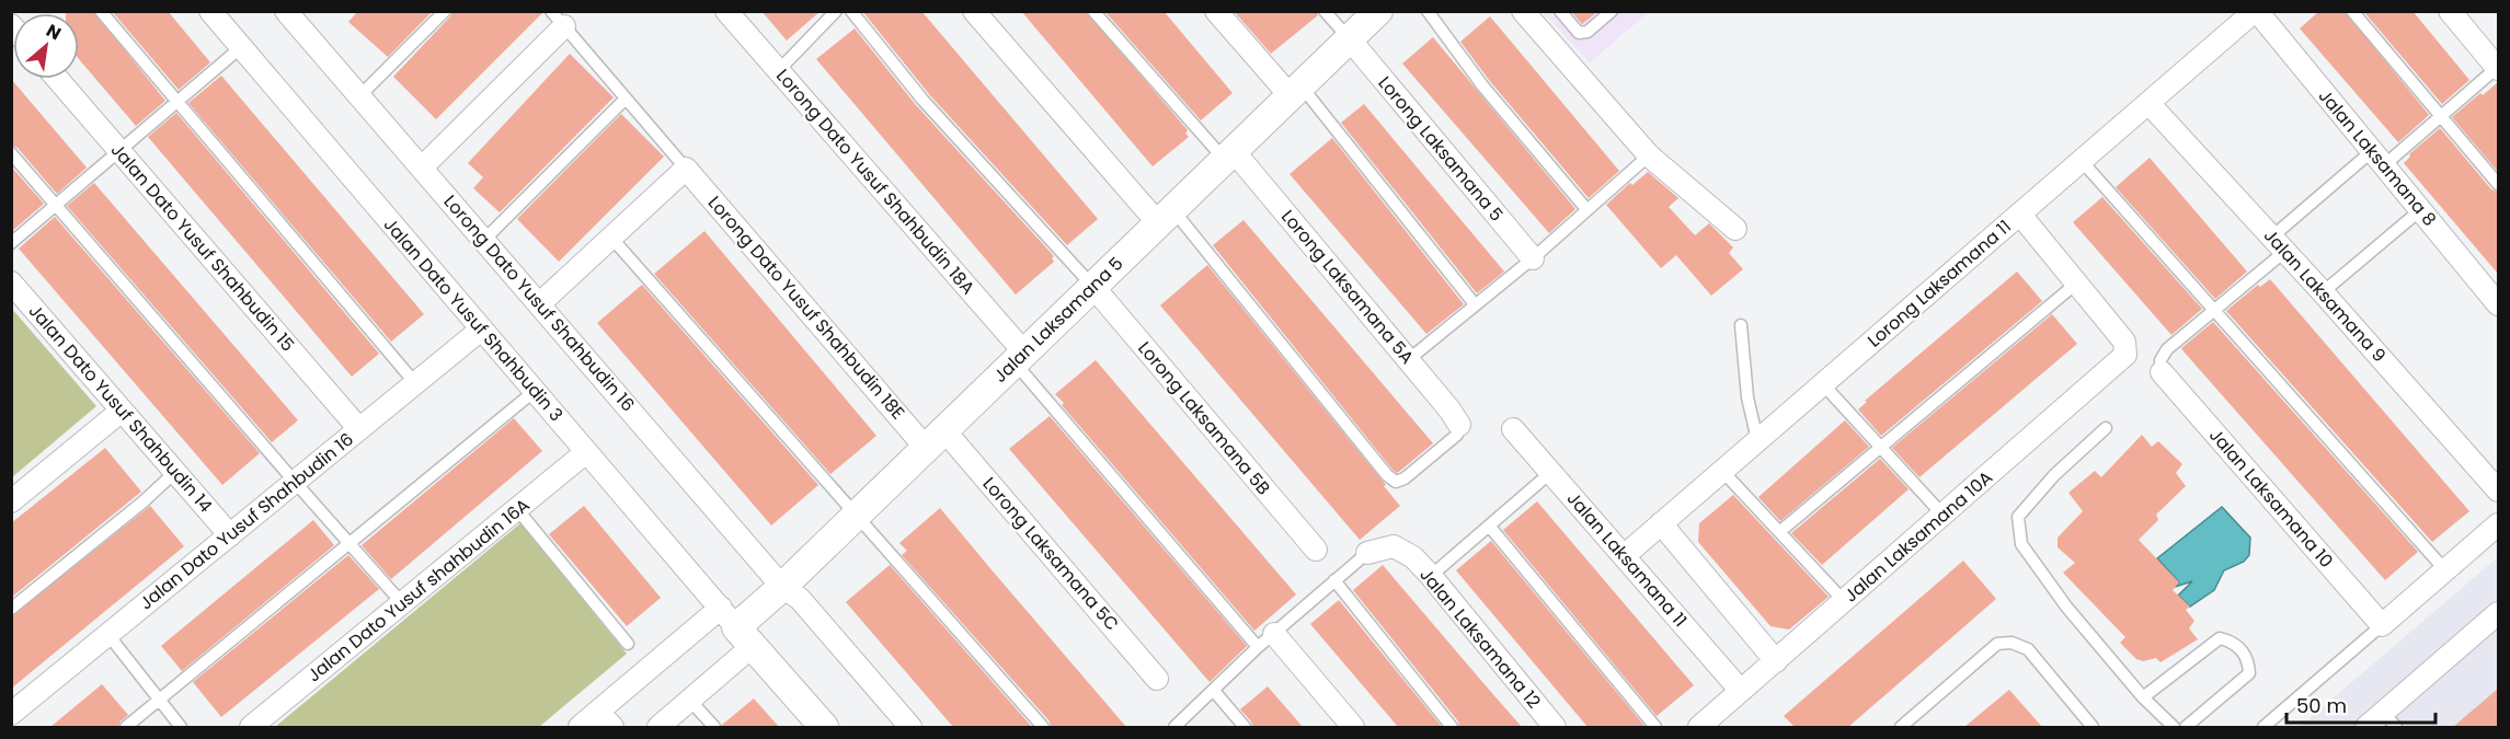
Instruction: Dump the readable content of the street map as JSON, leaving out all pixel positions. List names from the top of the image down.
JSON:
{
  "streets": {
    "street": [
      "Lorong Laksamana 5",
      "Jalan Laksamana 8",
      "Lorong Dato Yusuf Shahbudin 18A",
      "Jalan Dato Yusuf Shahbudin 15",
      "Lorong Laksamana 11",
      "Lorong Laksamana 5A",
      "Jalan Laksamana 9",
      "Lorong Dato Yusuf Shahbudin 16",
      "Lorong Dato Yusuf Shahbudin 18E",
      "Jalan Dato Yusuf Shahbudin 3",
      "Jalan Laksamana 5",
      "Jalan Dato Yusuf Shahbudin 14",
      "Lorong Laksamana 5B",
      "Jalan Laksamana 10",
      "Jalan Dato Yusuf Shahbudin 16",
      "Jalan Laksamana 10A",
      "Lorong Laksamana 5C",
      "Jalan Laksamana 11",
      "Jalan Dato Yusuf shahbudin 16A",
      "Jalan Laksamana 12"
    ]
  },
  "crossings": [
    ["Lorong Laksamana 5", "Jalan Laksamana 5"],
    ["Jalan Laksamana 8", "Lorong Laksamana 11"],
    ["Lorong Dato Yusuf Shahbudin 18A", "Jalan Laksamana 5"],
    ["Jalan Dato Yusuf Shahbudin 15", "Jalan Dato Yusuf Shahbudin 16"],
    ["Lorong Laksamana 11", "Jalan Laksamana 9"],
    ["Lorong Laksamana 11", "Jalan Laksamana 11"],
    ["Lorong Laksamana 5A", "Jalan Laksamana 5"],
    ["Lorong Dato Yusuf Shahbudin 16", "Jalan Laksamana 5"],
    ["Lorong Dato Yusuf Shahbudin 18E", "Jalan Laksamana 5"],
    ["Lorong Dato Yusuf Shahbudin 18E", "Lorong Laksamana 5C"],
    ["Jalan Dato Yusuf Shahbudin 3", "Jalan Laksamana 5"],
    ["Jalan Dato Yusuf Shahbudin 3", "Jalan Dato Yusuf Shahbudin 16"],
    ["Jalan Dato Yusuf Shahbudin 3", "Jalan Dato Yusuf shahbudin 16A"],
    ["Jalan Laksamana 5", "Lorong Laksamana 5B"],
    ["Jalan Laksamana 5", "Lorong Laksamana 5C"],
    ["Jalan Dato Yusuf Shahbudin 14", "Jalan Dato Yusuf Shahbudin 16"],
    ["Jalan Laksamana 10A", "Jalan Laksamana 11"]
  ],
  "scale_bar": "50 m",
  "north": "top right"
}
